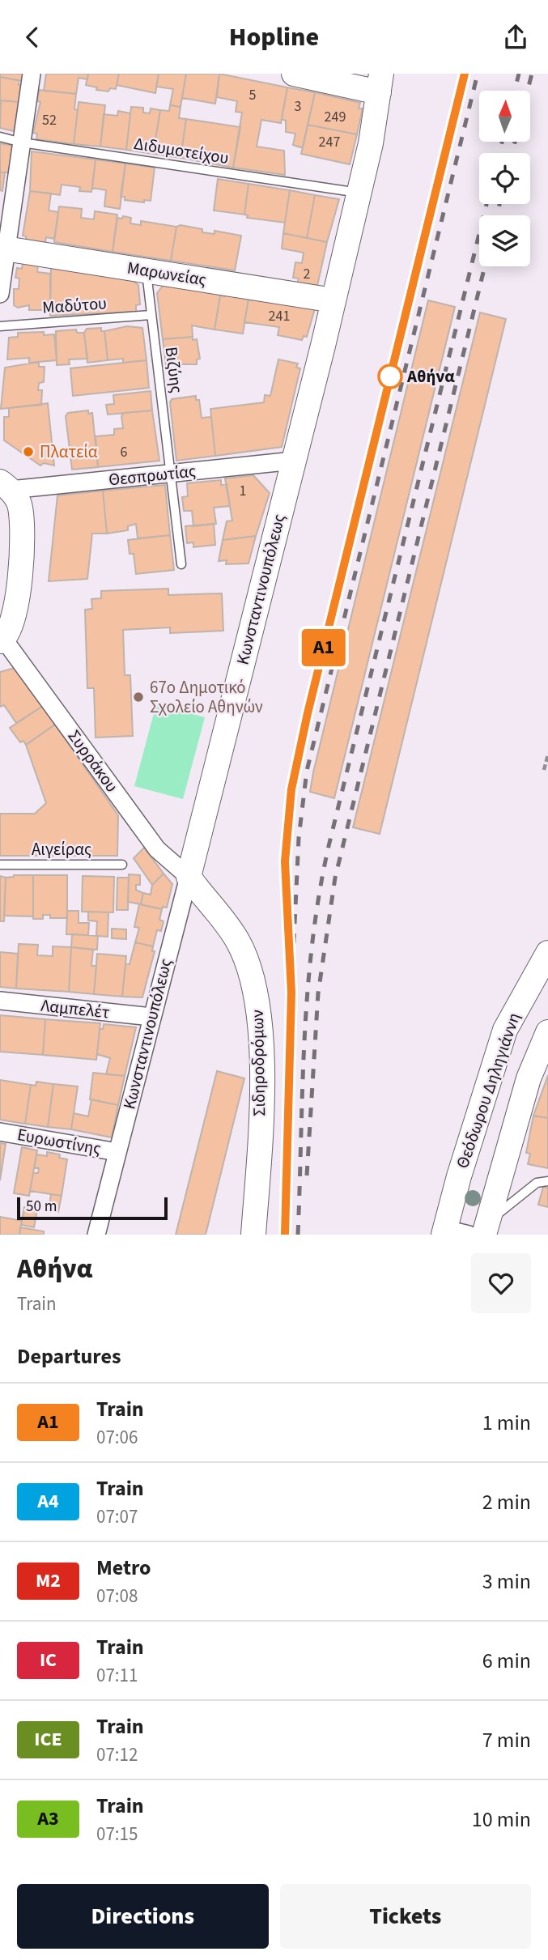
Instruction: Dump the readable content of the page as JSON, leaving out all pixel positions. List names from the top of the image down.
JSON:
{
  "streets": {
    "street": [
      "Μαρωνείας",
      "Θεσπρωτίας",
      "Κωνσταντινουπόλεως",
      "Συρράκου",
      "Λαμπελέτ",
      "Σιδηροδρόμων",
      "Θεόδωρου Δηληγιάννη",
      "Ευρωστίνης"
    ],
    "lane": [
      "Διδυμοτείχου",
      "Μαδύτου",
      "Βιζύης",
      "Αιγείρας"
    ]
  },
  "crossings": [
    ["Διδυμοτείχου", "Κωνσταντινουπόλεως"],
    ["Μαρωνείας", "Βιζύης"],
    ["Μαρωνείας", "Κωνσταντινουπόλεως"],
    ["Μαδύτου", "Βιζύης"],
    ["Βιζύης", "Θεσπρωτίας"],
    ["Θεσπρωτίας", "Κωνσταντινουπόλεως"],
    ["Κωνσταντινουπόλεως", "Συρράκου"],
    ["Κωνσταντινουπόλεως", "Λαμπελέτ"],
    ["Κωνσταντινουπόλεως", "Σιδηροδρόμων"],
    ["Κωνσταντινουπόλεως", "Ευρωστίνης"],
    ["Συρράκου", "Σιδηροδρόμων"]
  ],
  "places": ["Αθήνα", "Πλατεία", "67ο Δημοτικό Σχολείο Αθηνών"],
  "house_numbers": [
    "5",
    "3",
    "249",
    "52",
    "247",
    "2",
    "241",
    "6",
    "1"
  ],
  "scale_bar": "50 m",
  "north": "top",
  "page": {
    "header": "Hopline",
    "on_map": "A1",
    "scale": "50 m",
    "heading": [
      ["Αθήνα", "Train"],
      "Departures"
    ],
    "list": [
      {
        "mark": "A1",
        "name": "Train",
        "note": "07:06",
        "value": "1 min"
      },
      {
        "mark": "A4",
        "name": "Train",
        "note": "07:07",
        "value": "2 min"
      },
      {
        "mark": "Μ2",
        "name": "Metro",
        "note": "07:08",
        "value": "3 min"
      },
      {
        "mark": "IC",
        "name": "Train",
        "note": "07:11",
        "value": "6 min"
      },
      {
        "mark": "ICE",
        "name": "Train",
        "note": "07:12",
        "value": "7 min"
      },
      {
        "mark": "A3",
        "name": "Train",
        "note": "07:15",
        "value": "10 min"
      }
    ],
    "buttons": ["Directions", "Tickets"]
  }
}
